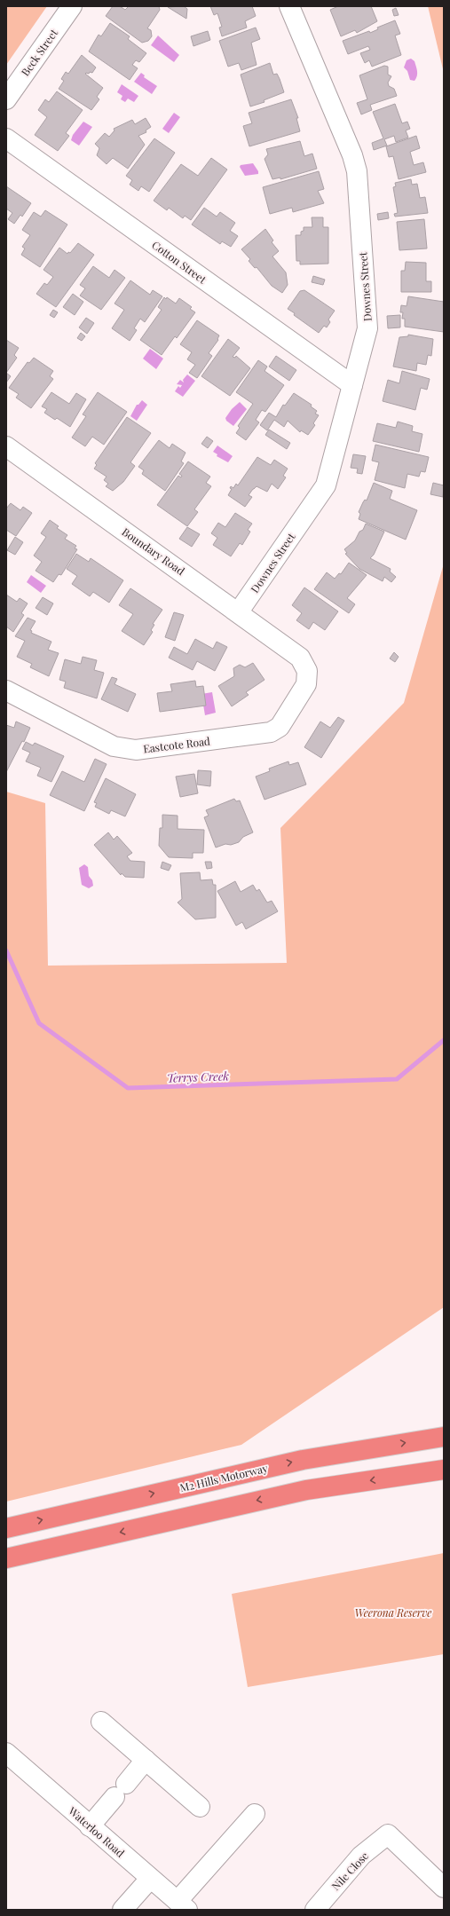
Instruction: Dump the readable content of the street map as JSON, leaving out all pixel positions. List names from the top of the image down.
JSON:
{
  "streets": {
    "highway": ["M2 Hills Motorway"],
    "street": [
      "Beck Street",
      "Cotton Street",
      "Downes Street",
      "Boundary Road",
      "Eastcote Road",
      "Waterloo Road",
      "Nile Close"
    ]
  },
  "crossings": [
    ["Cotton Street", "Downes Street"],
    ["Downes Street", "Boundary Road"],
    ["Boundary Road", "Eastcote Road"]
  ],
  "water": ["Terrys Creek"],
  "parks": ["Weerona Reserve"]
}
